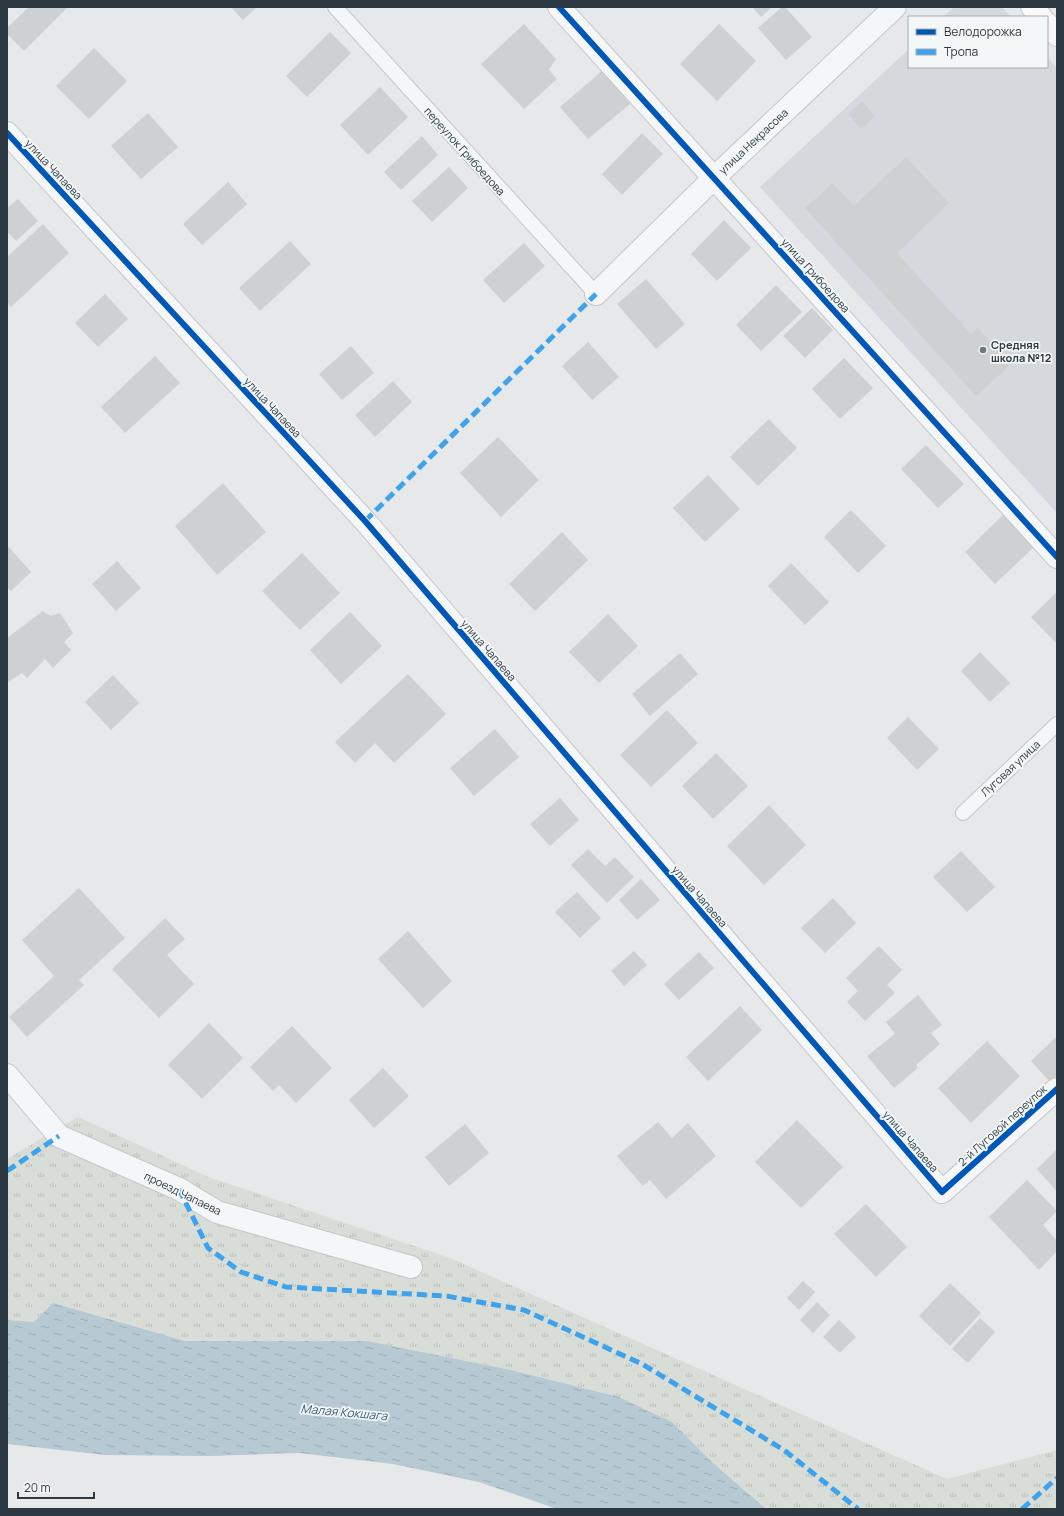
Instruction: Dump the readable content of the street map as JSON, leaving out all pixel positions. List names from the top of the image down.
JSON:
{
  "streets": {
    "street": [
      "улица Некрасова",
      "улица Чапаева",
      "улица Грибоедова",
      "2-й Луговой переулок",
      "проезд Чапаева"
    ],
    "lane": ["переулок Грибоедова", "Луговая улица"]
  },
  "crossings": [
    ["улица Некрасова", "переулок Грибоедова"],
    ["улица Некрасова", "улица Грибоедова"],
    ["улица Чапаева", "2-й Луговой переулок"]
  ],
  "water": ["Малая Кокшага"],
  "places": ["Средняя школа №12"],
  "legend": ["Велодорожка", "Тропа"],
  "scale_bar": "20 m"
}
